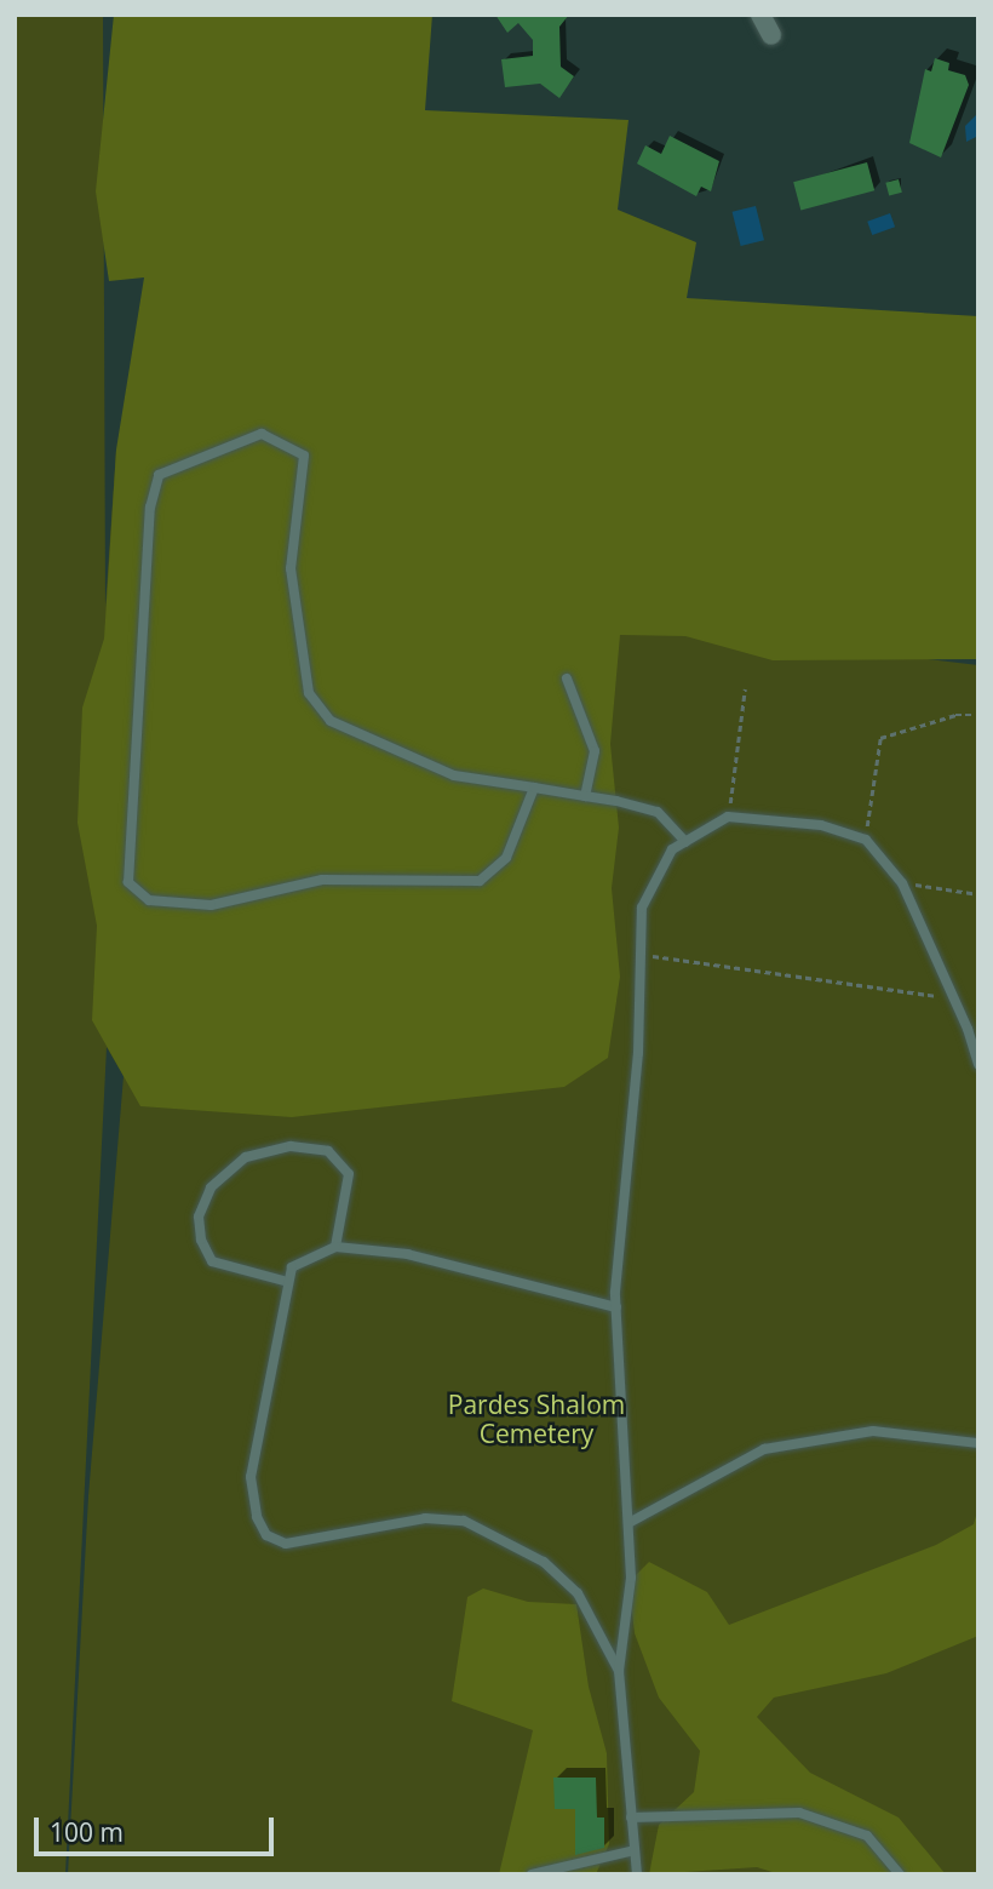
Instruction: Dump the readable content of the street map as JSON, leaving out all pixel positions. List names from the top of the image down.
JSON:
{
  "parks": ["Pardes Shalom Cemetery"],
  "scale_bar": "100 m"
}
